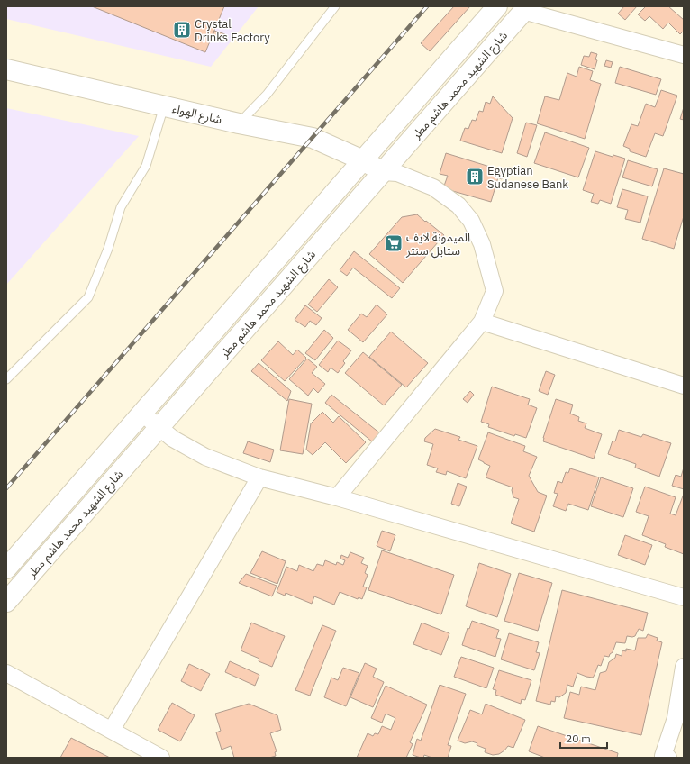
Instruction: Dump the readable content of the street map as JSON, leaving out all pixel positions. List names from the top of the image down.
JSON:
{
  "streets": {
    "main road": ["شارع الشهيد محمد هاشم مطر", "شارع الهواء"]
  },
  "crossings": [
    ["شارع الشهيد محمد هاشم مطر", "شارع الهواء"]
  ],
  "places": {
    "building": ["Crystal Drinks Factory", "Egyptian Sudanese Bank"],
    "supermarket": ["الميمونة لايف ستايل سنتر"]
  },
  "scale_bar": "20 m"
}
